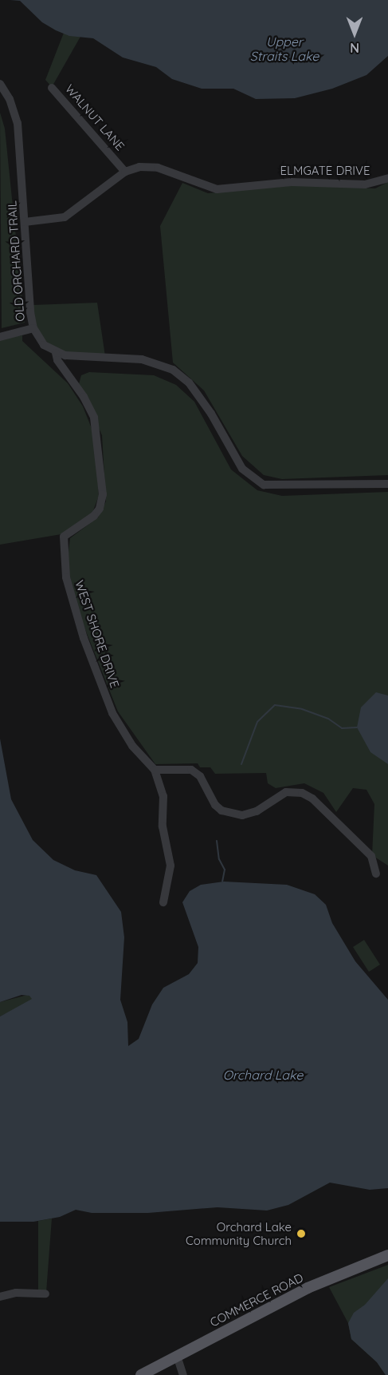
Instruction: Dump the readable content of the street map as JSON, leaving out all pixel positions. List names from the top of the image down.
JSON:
{
  "streets": {
    "main road": ["COMMERCE ROAD"],
    "street": [
      "WALNUT LANE",
      "ELMGATE DRIVE",
      "OLD ORCHARD TRAIL",
      "WEST SHORE DRIVE"
    ]
  },
  "crossings": [
    ["WALNUT LANE", "ELMGATE DRIVE"],
    ["ELMGATE DRIVE", "OLD ORCHARD TRAIL"],
    ["OLD ORCHARD TRAIL", "WEST SHORE DRIVE"]
  ],
  "water": ["Upper Straits Lake", "Orchard Lake"],
  "places": ["Orchard Lake Community Church"],
  "north": "bottom"
}
